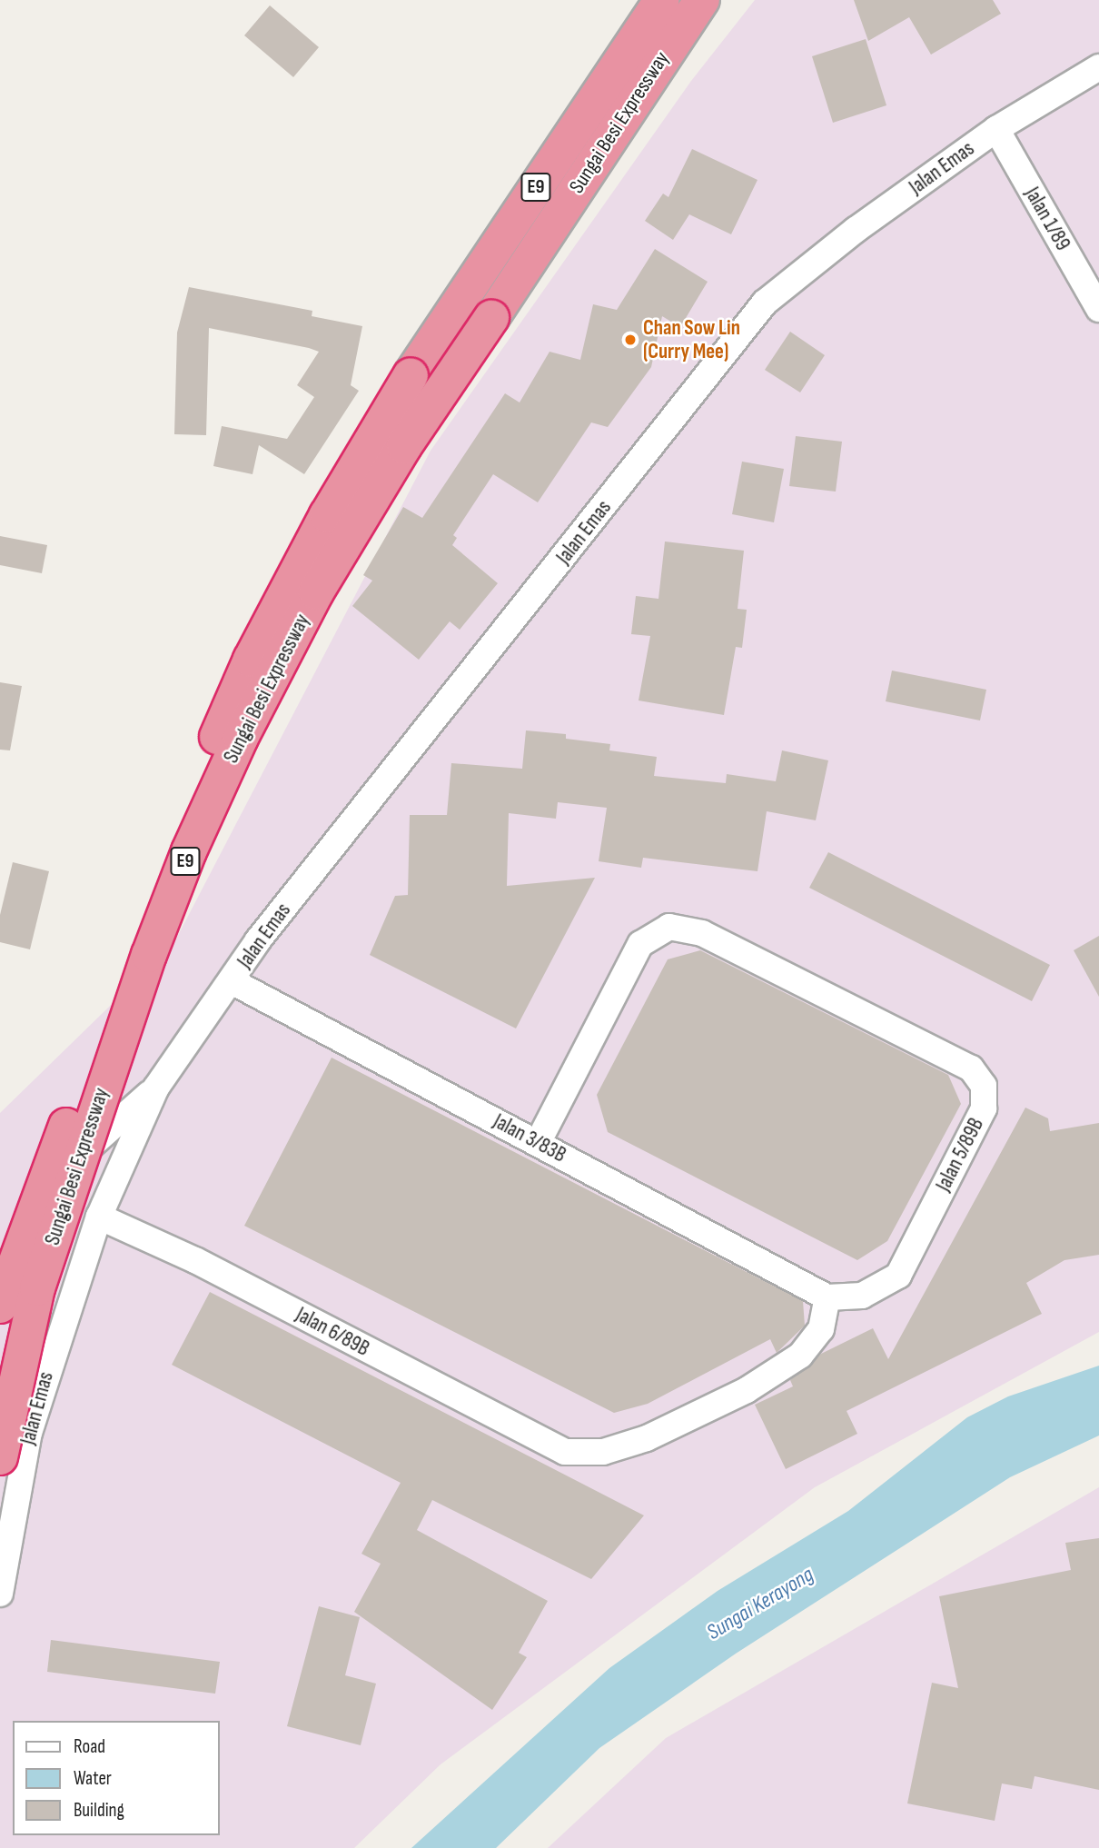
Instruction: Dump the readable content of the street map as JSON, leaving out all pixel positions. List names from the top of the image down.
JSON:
{
  "streets": {
    "highway": ["Sungai Besi Expressway", "E9"],
    "street": [
      "Jalan Emas",
      "Jalan 1/89",
      "Jalan 3/83B",
      "Jalan 5/89B",
      "Jalan 6/89B"
    ]
  },
  "crossings": [
    ["Jalan Emas", "Jalan 1/89"],
    ["Jalan Emas", "Jalan 3/83B"],
    ["Jalan Emas", "Jalan 6/89B"],
    ["Jalan 3/83B", "Jalan 5/89B"],
    ["Jalan 3/83B", "Jalan 6/89B"],
    ["Jalan 5/89B", "Jalan 6/89B"]
  ],
  "water": ["Sungai Kerayong"],
  "places": ["Chan Sow Lin (Curry Mee)"],
  "legend": ["Road", "Water", "Building"]
}
